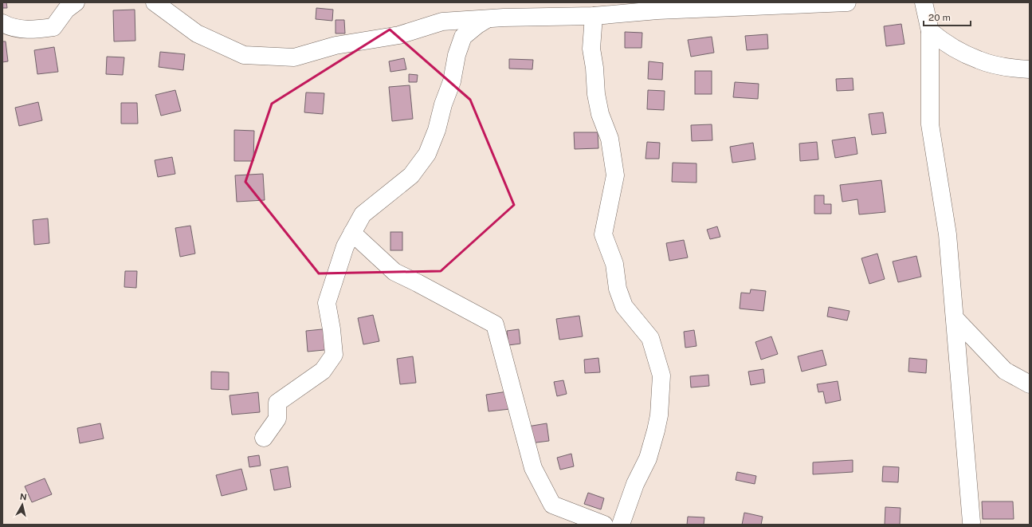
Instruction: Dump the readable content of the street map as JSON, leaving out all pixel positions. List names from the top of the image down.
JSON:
{
  "scale_bar": "20 m",
  "north": "top"
}
